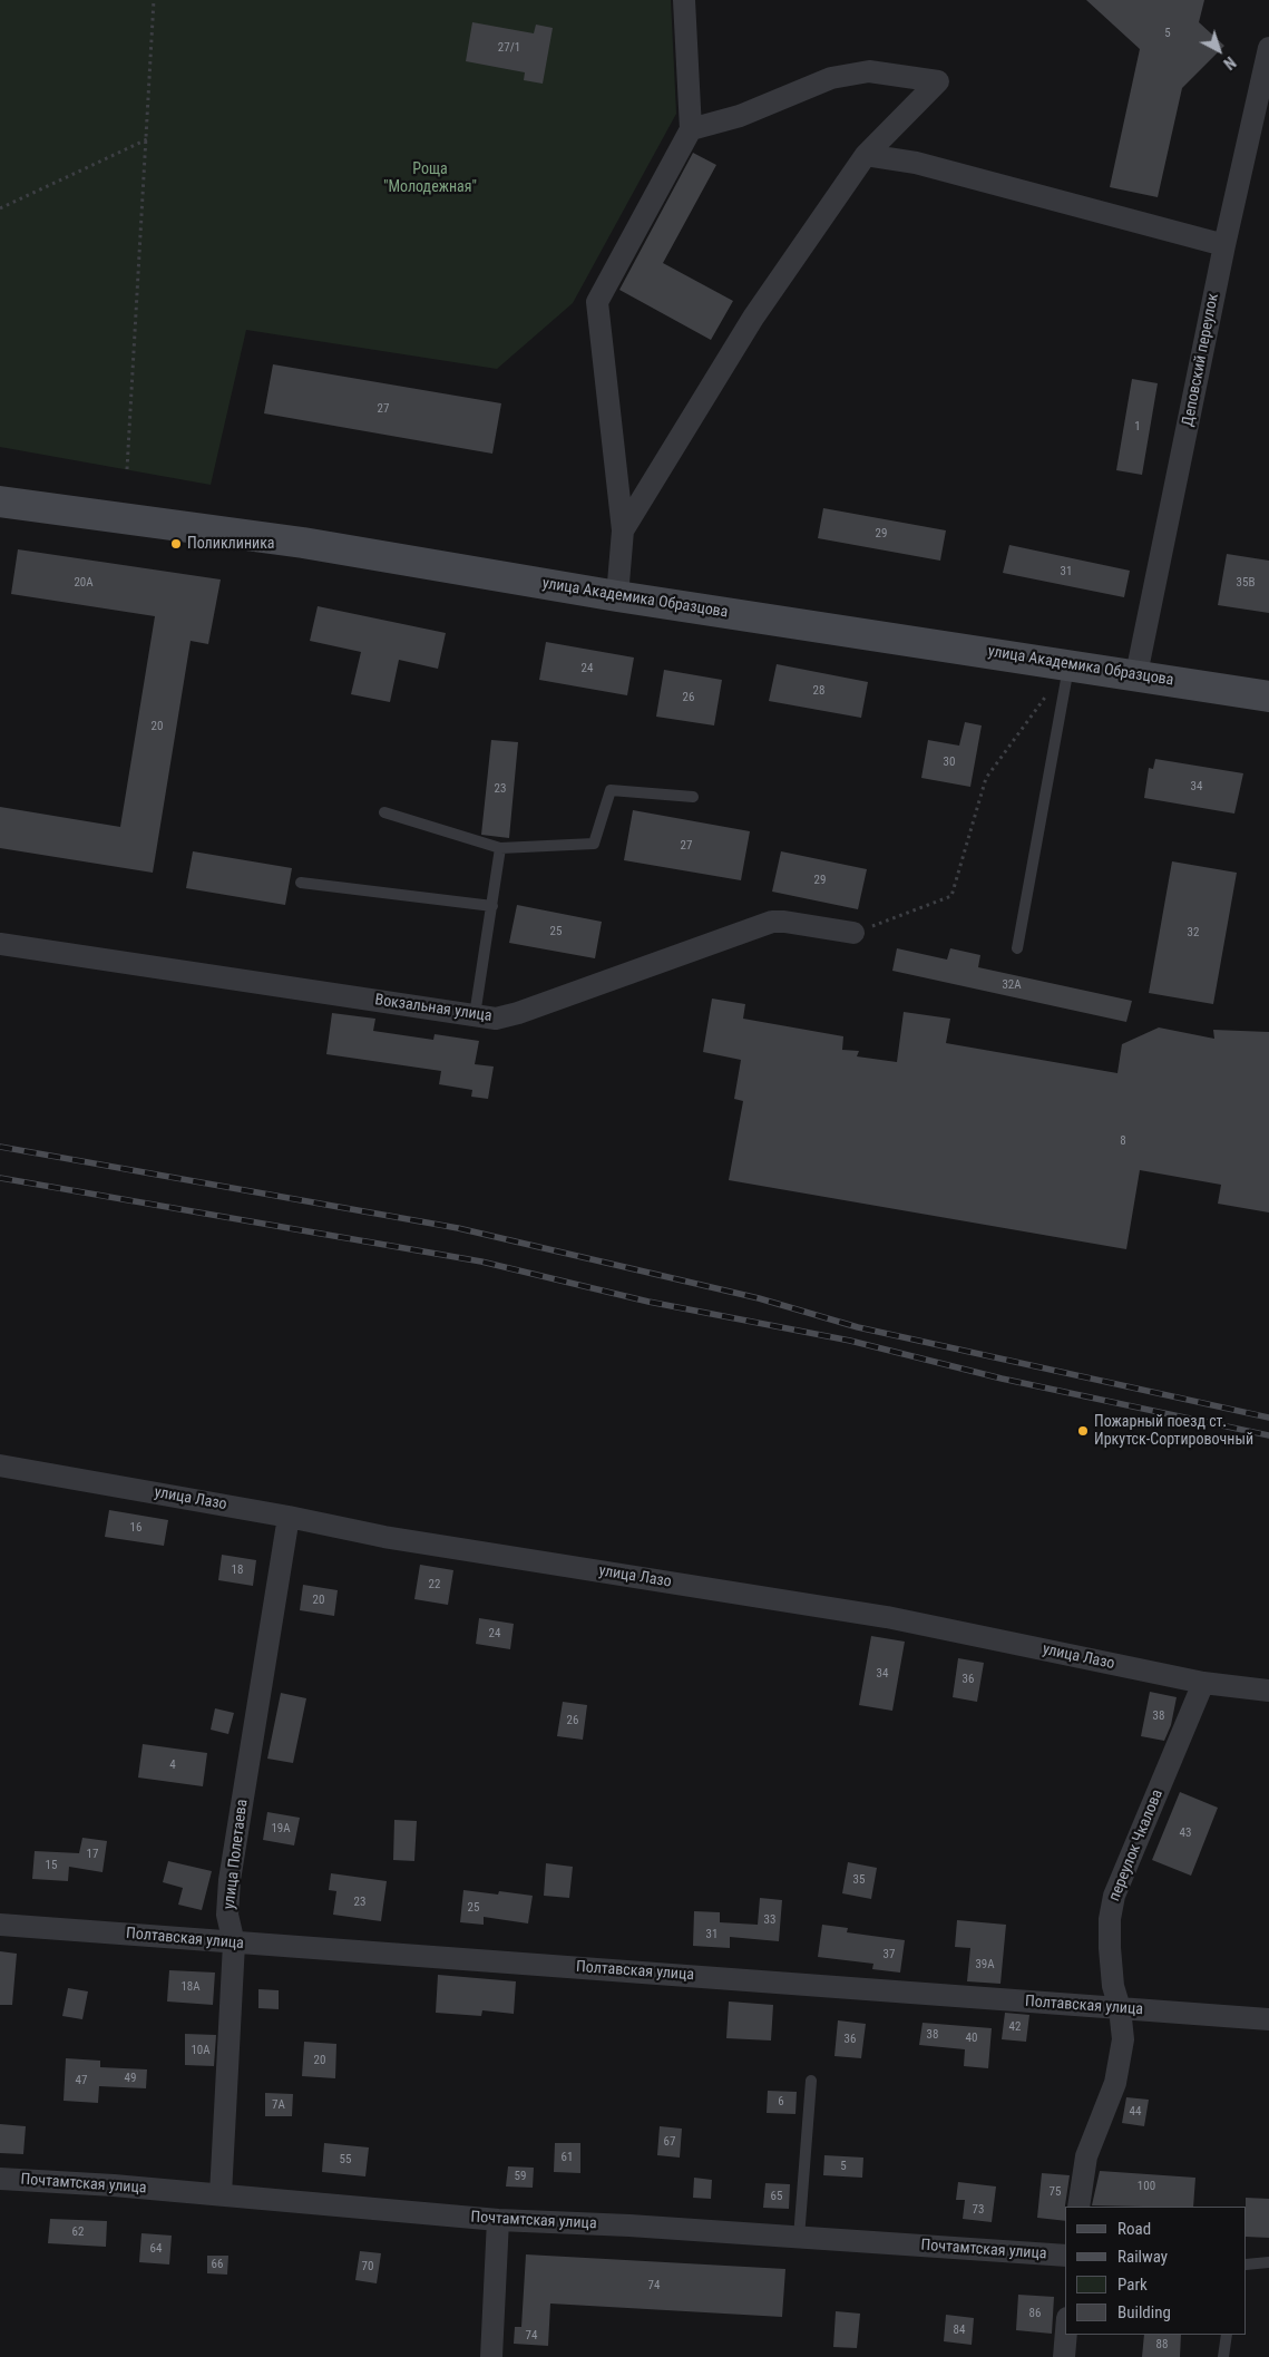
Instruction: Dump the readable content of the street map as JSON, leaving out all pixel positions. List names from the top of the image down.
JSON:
{
  "streets": {
    "street": [
      "Деповский переулок",
      "улица Академика Образцова",
      "Вокзальная улица",
      "улица Лазо",
      "переулок Чкалова",
      "улица Полетаева",
      "Полтавская улица",
      "Почтамтская улица"
    ]
  },
  "crossings": [
    ["Деповский переулок", "улица Академика Образцова"],
    ["улица Лазо", "переулок Чкалова"],
    ["улица Лазо", "улица Полетаева"],
    ["переулок Чкалова", "Полтавская улица"],
    ["улица Полетаева", "Полтавская улица"],
    ["улица Полетаева", "Почтамтская улица"]
  ],
  "parks": ["Роща \"Молодежная\""],
  "places": ["Поликлиника", "Пожарный поезд ст. Иркутск-Сортировочный"],
  "house_numbers": [
    "5",
    "27/1",
    "27",
    "1",
    "29",
    "31",
    "20А",
    "35В",
    "24",
    "28",
    "26",
    "20",
    "30",
    "34",
    "23",
    "27",
    "29",
    "25",
    "32",
    "32А",
    "8",
    "16",
    "18",
    "22",
    "20",
    "24",
    "34",
    "36",
    "38",
    "26",
    "4",
    "19А",
    "43",
    "17",
    "15",
    "35",
    "23",
    "25",
    "33",
    "31",
    "37",
    "39А",
    "18А",
    "42",
    "38",
    "40",
    "36",
    "10А",
    "20",
    "49",
    "47",
    "6",
    "7А",
    "44",
    "67",
    "61",
    "55",
    "5",
    "59",
    "100",
    "75",
    "65",
    "73",
    "62",
    "64",
    "66",
    "70",
    "74",
    "86",
    "84",
    "74",
    "88"
  ],
  "legend": [
    "Road",
    "Railway",
    "Park",
    "Building"
  ],
  "north": "bottom right"
}
